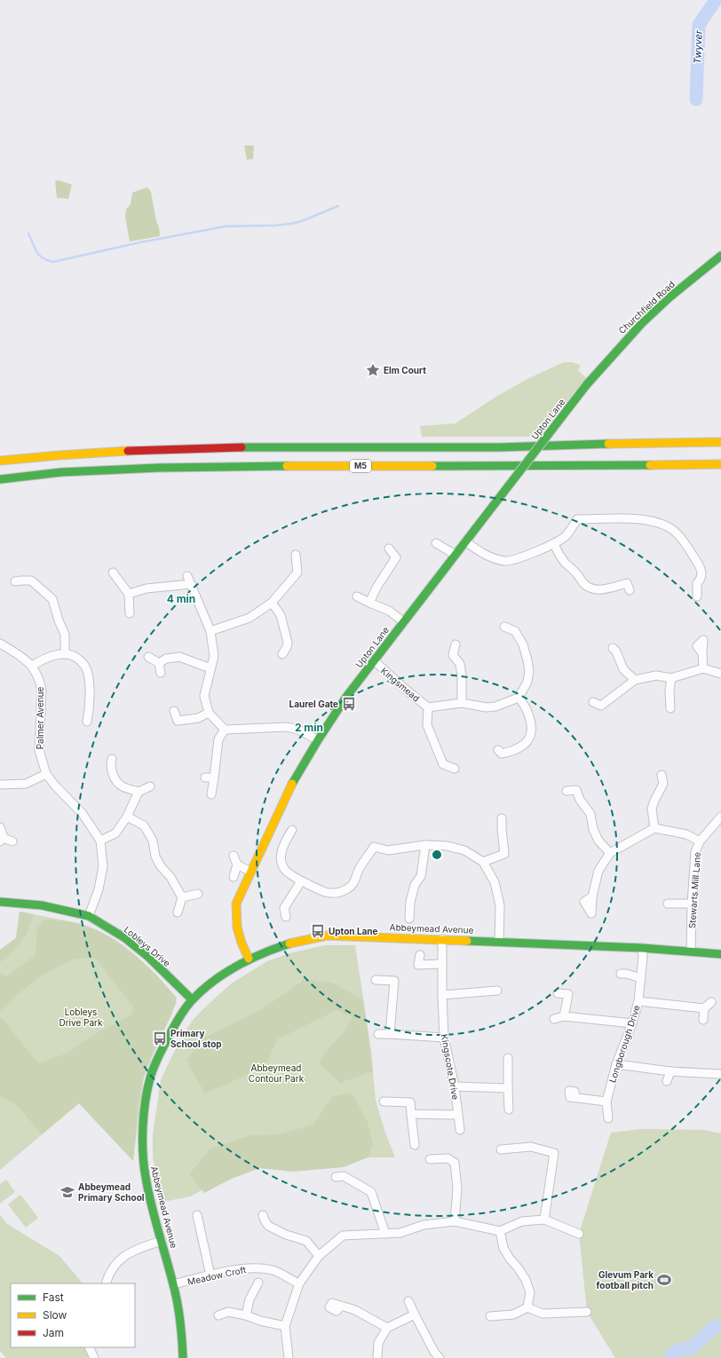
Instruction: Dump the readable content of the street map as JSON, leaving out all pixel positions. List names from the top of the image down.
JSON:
{
  "streets": {
    "main road": [
      "Churchfield Road",
      "Upton Lane",
      "M5",
      "Abbeymead Avenue",
      "Lobleys Drive"
    ],
    "street": [
      "Kingsmead",
      "Palmer Avenue",
      "Stewarts Mill Lane",
      "Longborough Drive",
      "Kingscote Drive",
      "Meadow Croft"
    ]
  },
  "crossings": [
    ["Churchfield Road", "Upton Lane"],
    ["Upton Lane", "Kingsmead"],
    ["Upton Lane", "Abbeymead Avenue"],
    ["Palmer Avenue", "Lobleys Drive"],
    ["Stewarts Mill Lane", "Abbeymead Avenue"],
    ["Abbeymead Avenue", "Lobleys Drive"],
    ["Abbeymead Avenue", "Longborough Drive"],
    ["Abbeymead Avenue", "Kingscote Drive"],
    ["Abbeymead Avenue", "Meadow Croft"]
  ],
  "water": ["Twyver"],
  "parks": ["Lobleys Drive Park", "Abbeymead Contour Park"],
  "places": {
    "place": ["Elm Court"],
    "bus stop": ["Laurel Gate", "Upton Lane", "Primary School stop"],
    "school or university": ["Abbeymead Primary School"],
    "sports": ["Glevum Park football pitch"]
  },
  "legend": ["Fast", "Slow", "Jam"],
  "rings": ["4 min", "2 min"]
}
